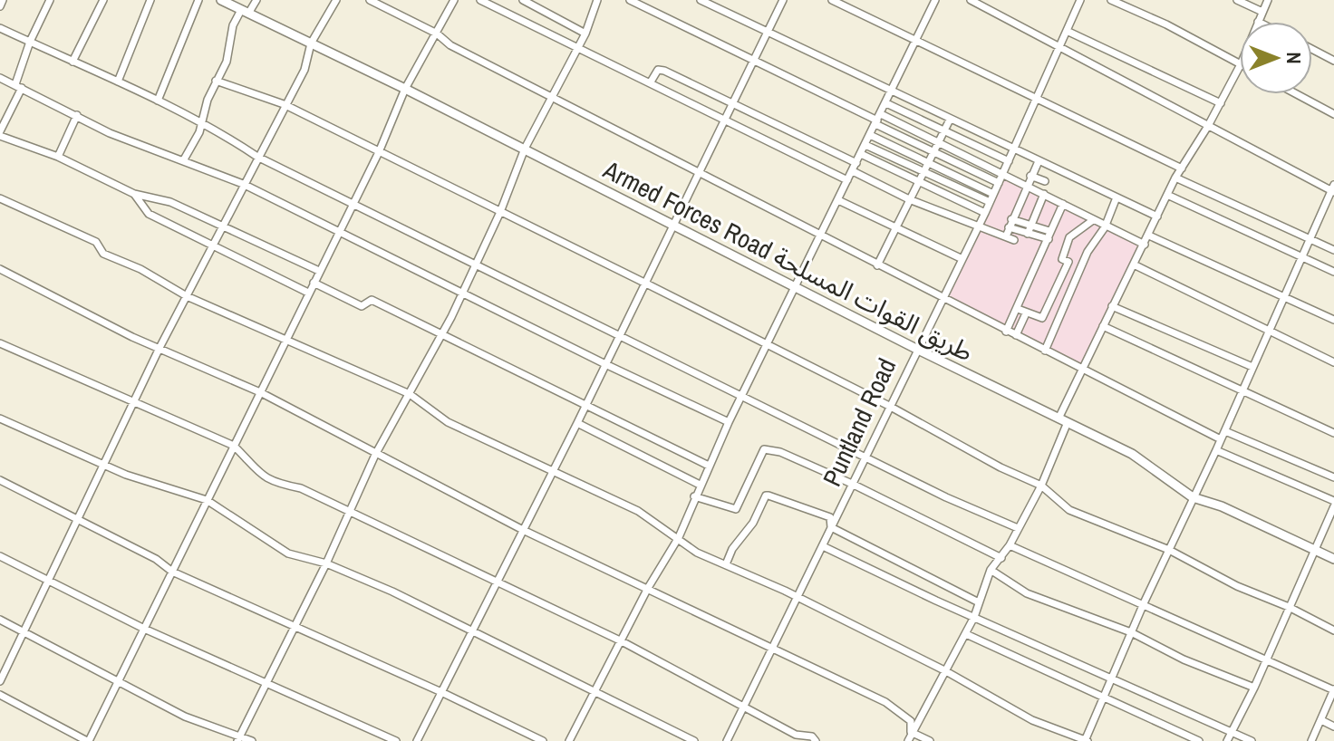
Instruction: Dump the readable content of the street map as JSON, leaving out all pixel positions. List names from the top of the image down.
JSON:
{
  "streets": {
    "street": ["Armed Forces Road طريق القوات المسلحة", "Puntland Road"]
  },
  "crossings": [
    ["Armed Forces Road طريق القوات المسلحة", "Puntland Road"]
  ],
  "north": "right"
}
